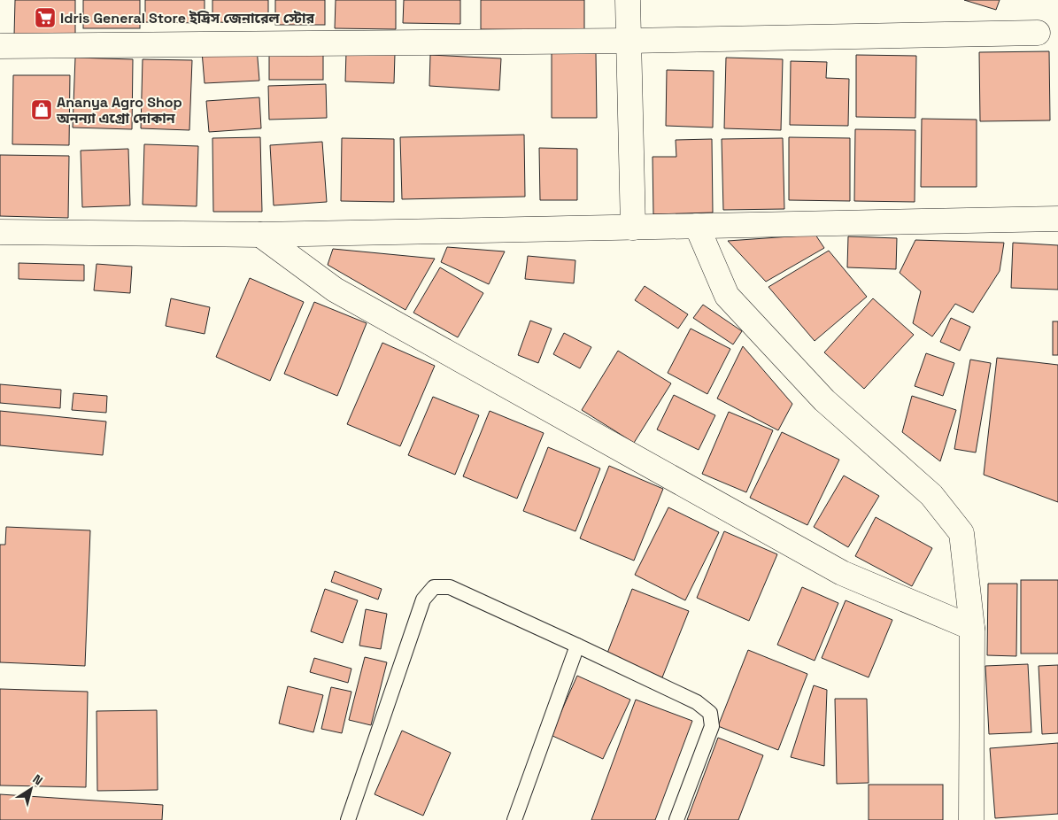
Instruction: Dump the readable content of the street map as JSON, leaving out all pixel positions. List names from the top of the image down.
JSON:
{
  "places": {
    "supermarket": ["Idris General Store ইদ্রিস জেনারেল স্টোর"],
    "shop": ["Ananya Agro Shop অনন্যা এগ্রো দোকান"]
  },
  "north": "top right"
}
